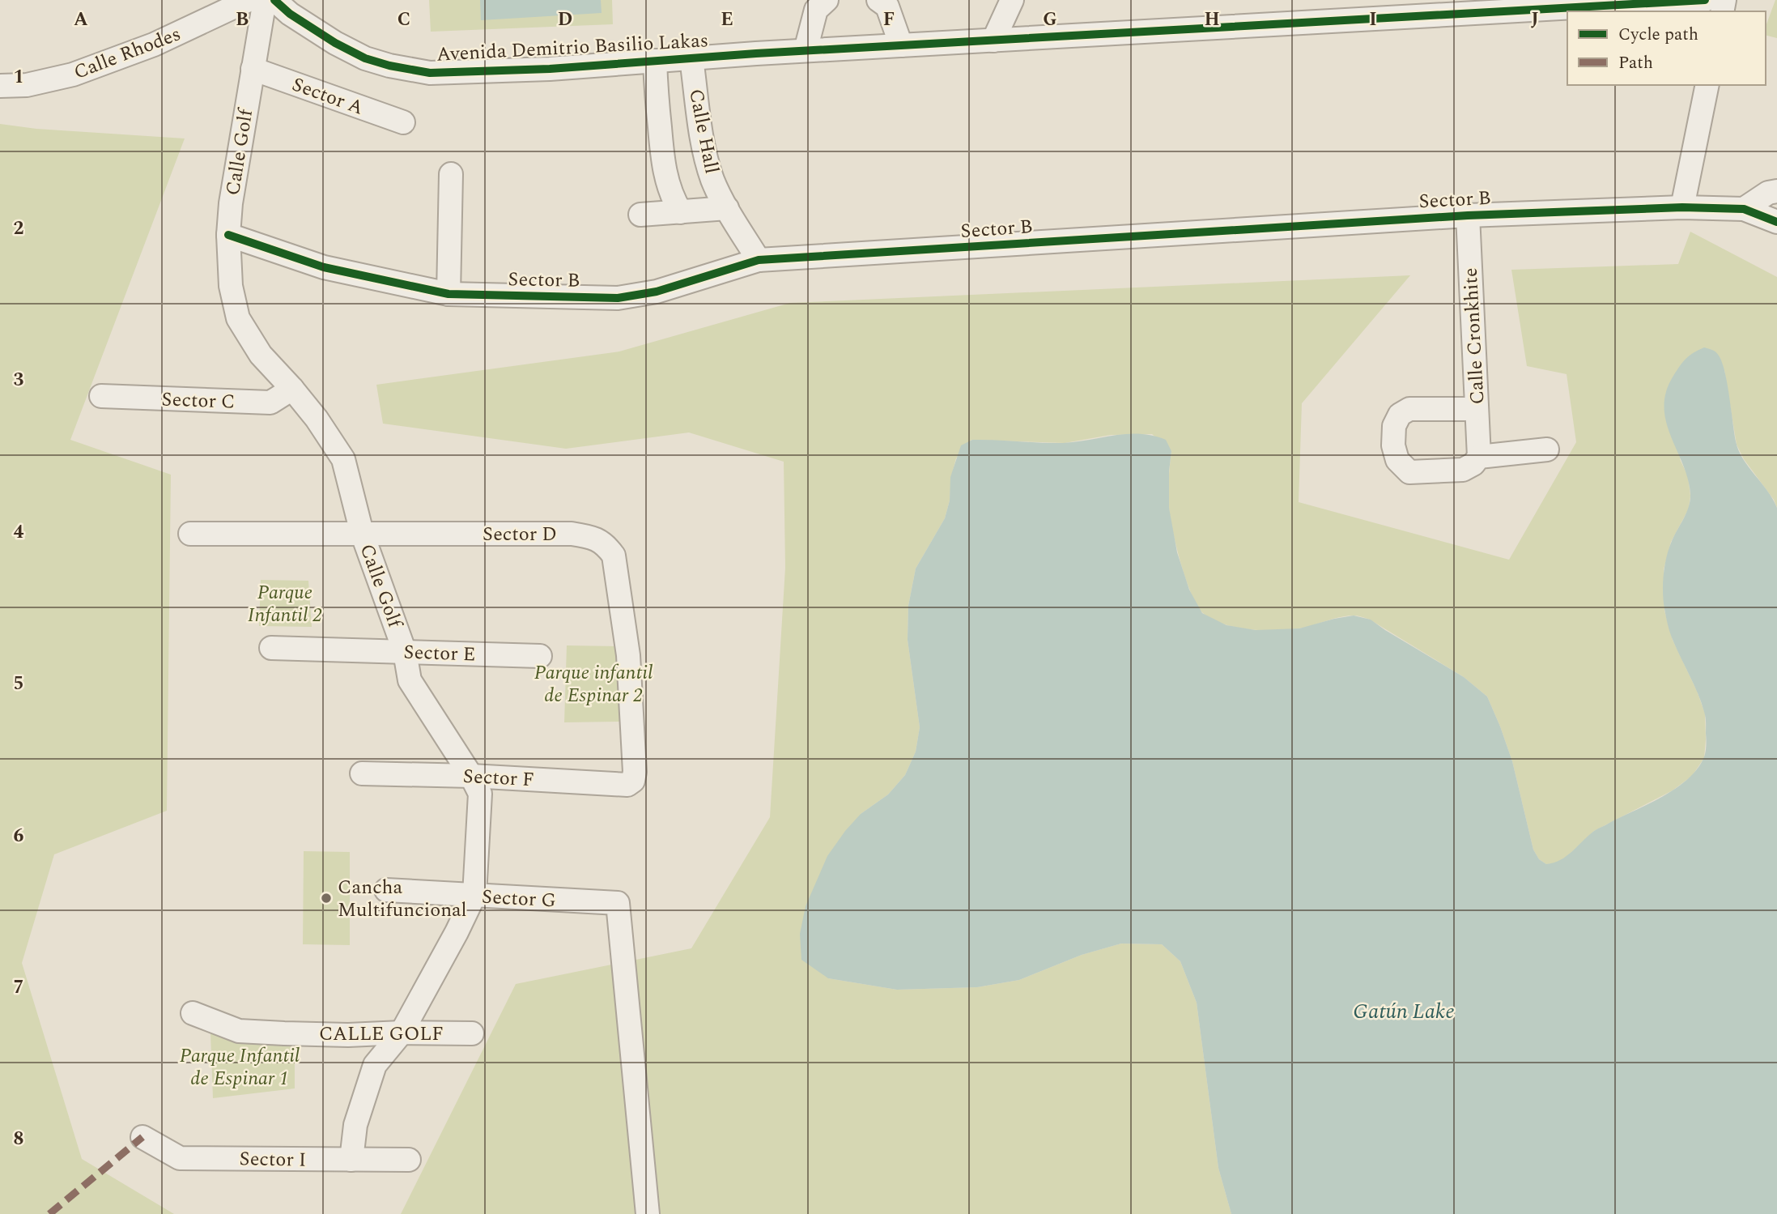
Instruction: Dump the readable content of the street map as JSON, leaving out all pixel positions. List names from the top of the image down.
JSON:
{
  "streets": {
    "street": [
      "Avenida Demitrio Basilio Lakas",
      "Calle Rhodes",
      "Sector A",
      "Calle Hall",
      "Calle Golf",
      "Sector B",
      "Calle Cronkhite",
      "Sector C",
      "Sector D",
      "Sector E",
      "Sector F",
      "Sector G",
      "CALLE GOLF",
      "Sector I"
    ]
  },
  "crossings": [
    ["Avenida Demitrio Basilio Lakas", "Calle Hall"],
    ["Sector A", "Calle Golf"],
    ["Calle Hall", "Sector B"],
    ["Calle Golf", "Sector B"],
    ["Calle Golf", "Sector C"],
    ["Calle Golf", "Sector D"],
    ["Calle Golf", "Sector E"],
    ["Calle Golf", "Sector F"],
    ["Calle Golf", "Sector G"],
    ["Calle Golf", "CALLE GOLF"],
    ["Calle Golf", "Sector I"],
    ["Sector B", "Calle Cronkhite"],
    ["Sector D", "Sector F"]
  ],
  "water": ["Gatún Lake"],
  "parks": ["Parque Infantil 2", "Parque infantil de Espinar 2", "Parque Infantil de Espinar 1"],
  "places": ["Cancha Multifuncional"],
  "legend": ["Cycle path", "Path"],
  "grid": {
    "columns": [
      "A",
      "B",
      "C",
      "D",
      "E",
      "F",
      "G",
      "H",
      "I",
      "J"
    ],
    "rows": [
      "1",
      "2",
      "3",
      "4",
      "5",
      "6",
      "7",
      "8"
    ]
  }
}
